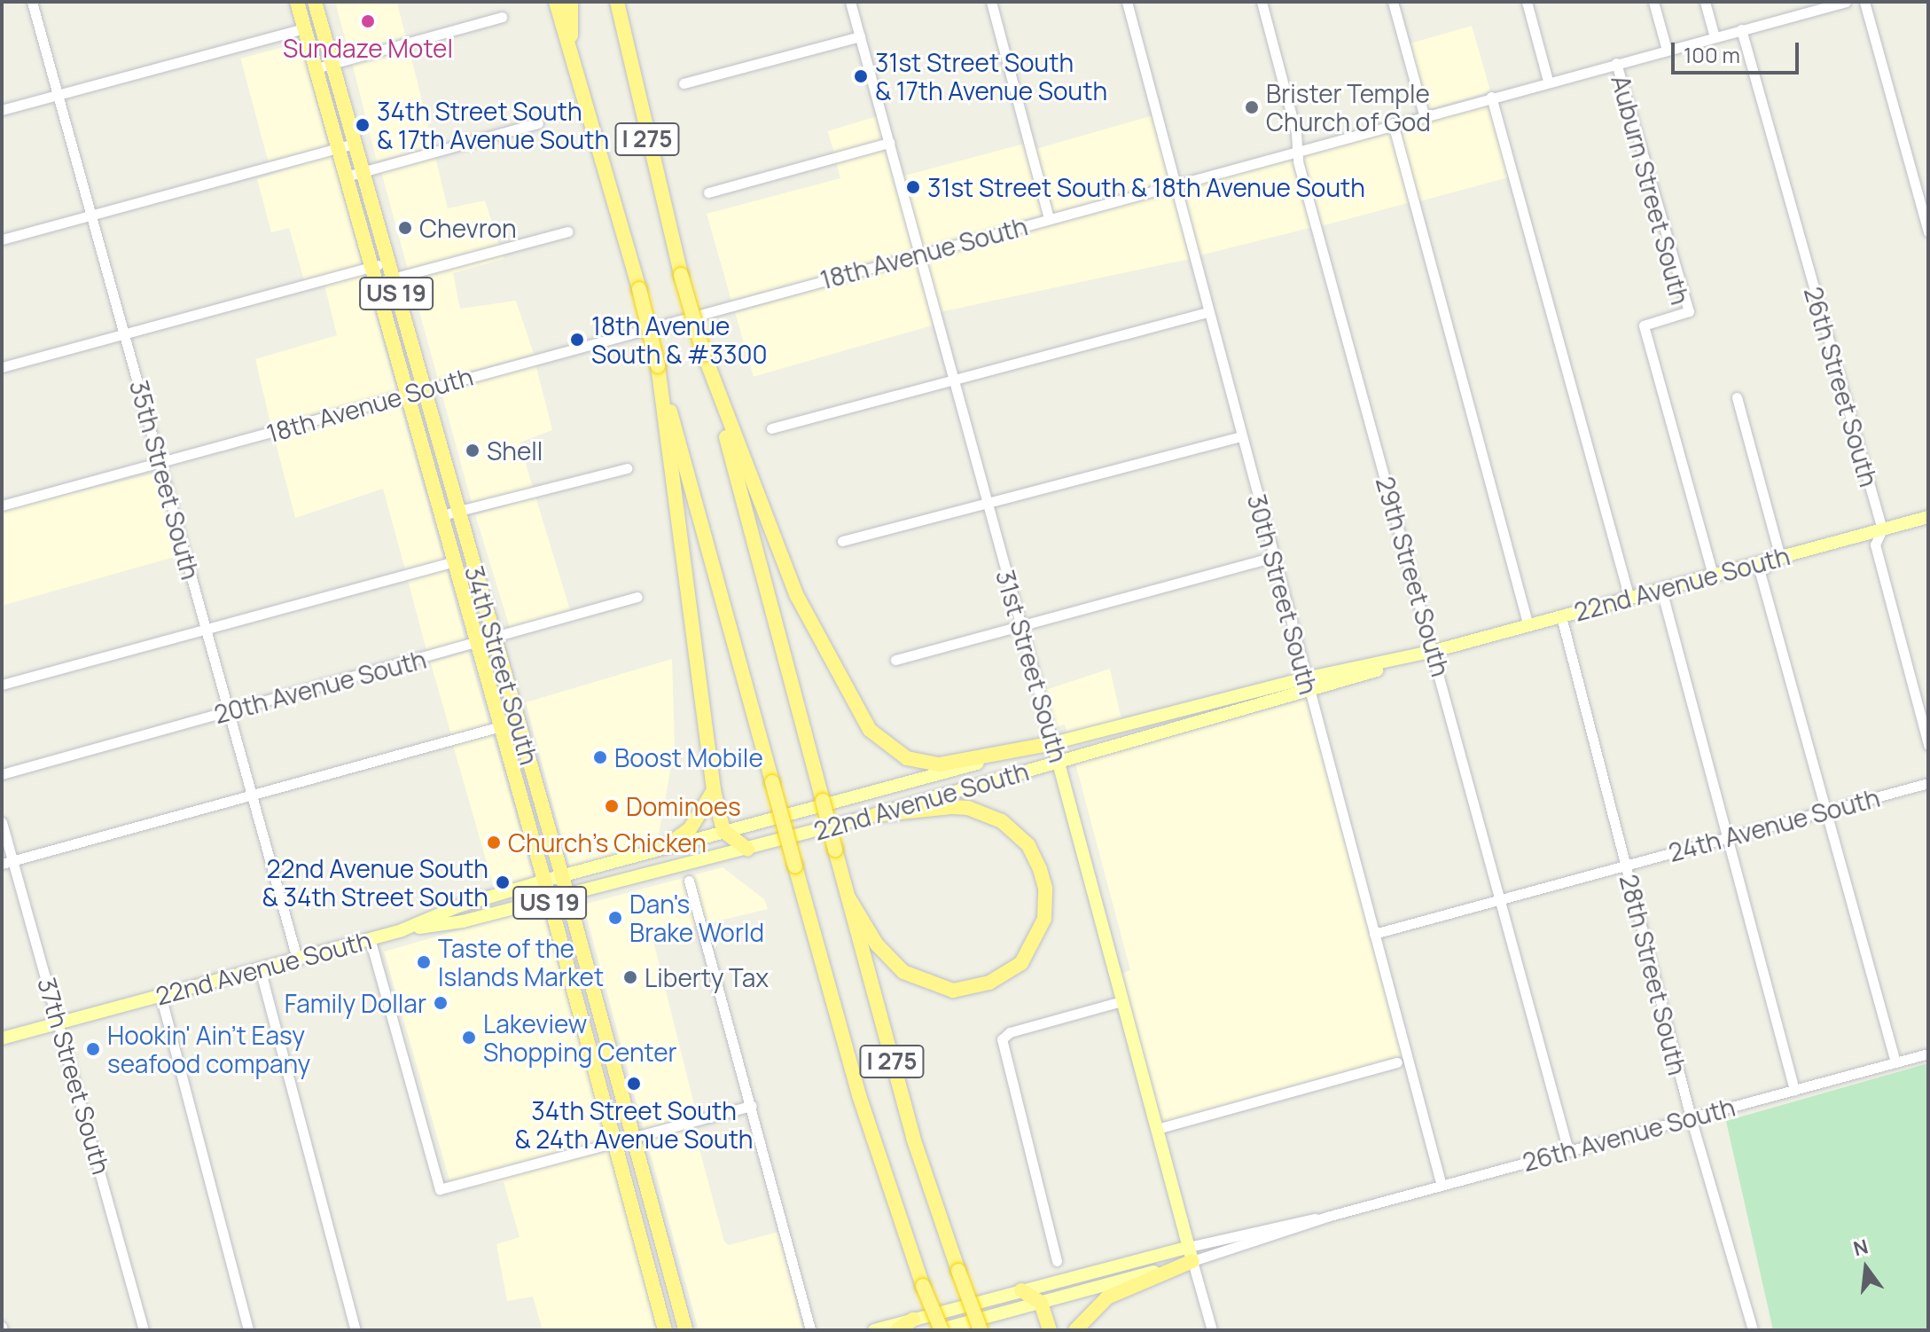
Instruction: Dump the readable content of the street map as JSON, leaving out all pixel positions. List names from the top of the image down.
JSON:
{
  "streets": {
    "highway": ["I 275", "US 19", "34th Street South"],
    "main road": ["22nd Avenue South", "31st Street South", "26th Avenue South"],
    "street": [
      "Auburn Street South",
      "18th Avenue South",
      "26th Street South",
      "35th Street South",
      "29th Street South",
      "30th Street South",
      "20th Avenue South",
      "24th Avenue South",
      "28th Street South",
      "37th Street South"
    ]
  },
  "crossings": [
    ["I 275", "26th Avenue South"],
    ["Auburn Street South", "18th Avenue South"],
    ["Auburn Street South", "22nd Avenue South"],
    ["18th Avenue South", "26th Street South"],
    ["18th Avenue South", "35th Street South"],
    ["18th Avenue South", "29th Street South"],
    ["18th Avenue South", "30th Street South"],
    ["18th Avenue South", "34th Street South"],
    ["18th Avenue South", "31st Street South"],
    ["26th Street South", "22nd Avenue South"],
    ["35th Street South", "22nd Avenue South"],
    ["35th Street South", "20th Avenue South"],
    ["29th Street South", "22nd Avenue South"],
    ["29th Street South", "24th Avenue South"],
    ["29th Street South", "26th Avenue South"],
    ["22nd Avenue South", "30th Street South"],
    ["22nd Avenue South", "34th Street South"],
    ["22nd Avenue South", "31st Street South"],
    ["22nd Avenue South", "28th Street South"],
    ["22nd Avenue South", "37th Street South"],
    ["30th Street South", "24th Avenue South"],
    ["30th Street South", "26th Avenue South"],
    ["34th Street South", "20th Avenue South"],
    ["31st Street South", "26th Avenue South"],
    ["24th Avenue South", "28th Street South"],
    ["28th Street South", "26th Avenue South"]
  ],
  "places": [
    "Sundaze Motel",
    "31st Street South & 17th Avenue South",
    "Brister Temple Church of God",
    "34th Street South & 17th Avenue South",
    "31st Street South & 18th Avenue South",
    "Chevron",
    "18th Avenue South & #3300",
    "Shell",
    "Boost Mobile",
    "Dominoes",
    "Church's Chicken",
    "22nd Avenue South & 34th Street South",
    "Dan's Brake World",
    "Taste of the Islands Market",
    "Liberty Tax",
    "Family Dollar",
    "Lakeview Shopping Center",
    "Hookin' Ain't Easy seafood company",
    "34th Street South & 24th Avenue South"
  ],
  "scale_bar": "100 m",
  "north": "top"
}
